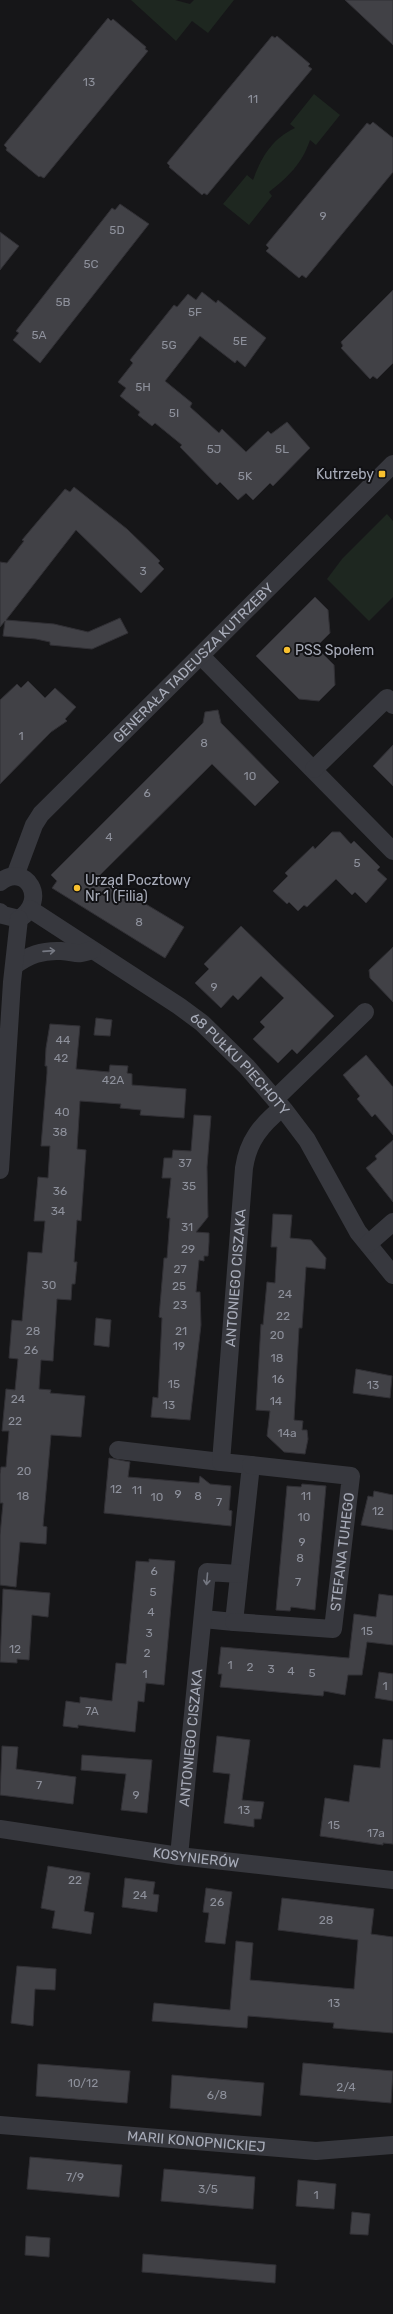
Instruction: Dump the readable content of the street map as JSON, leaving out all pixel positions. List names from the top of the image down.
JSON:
{
  "streets": {
    "street": [
      "GENERAŁA TADEUSZA KUTRZEBY",
      "68 PUŁKU PIECHOTY",
      "ANTONIEGO CISZAKA",
      "STEFANA TUHEGO",
      "KOSYNIERÓW",
      "MARII KONOPNICKIEJ"
    ]
  },
  "crossings": [
    ["68 PUŁKU PIECHOTY", "ANTONIEGO CISZAKA"],
    ["ANTONIEGO CISZAKA", "KOSYNIERÓW"]
  ],
  "places": {
    "transit": ["Kutrzeby"],
    "other": ["PSS Społem", "Urząd Pocztowy Nr 1 (Filia)"]
  },
  "house_numbers": [
    "13",
    "11",
    "9",
    "5D",
    "5C",
    "5B",
    "5F",
    "5A",
    "5E",
    "5G",
    "5H",
    "5I",
    "5J",
    "5L",
    "5K",
    "3",
    "1",
    "8",
    "10",
    "6",
    "4",
    "5",
    "8",
    "9",
    "44",
    "42",
    "42A",
    "40",
    "38",
    "37",
    "35",
    "36",
    "34",
    "31",
    "29",
    "27",
    "30",
    "25",
    "24",
    "23",
    "22",
    "28",
    "21",
    "20",
    "19",
    "26",
    "18",
    "16",
    "15",
    "13",
    "24",
    "14",
    "13",
    "22",
    "14a",
    "20",
    "12",
    "11",
    "9",
    "18",
    "8",
    "11",
    "10",
    "7",
    "12",
    "10",
    "9",
    "8",
    "6",
    "7",
    "5",
    "4",
    "15",
    "3",
    "12",
    "2",
    "1",
    "2",
    "3",
    "4",
    "5",
    "1",
    "1",
    "7A",
    "7",
    "9",
    "13",
    "15",
    "17a",
    "22",
    "24",
    "26",
    "28",
    "13",
    "10/12",
    "2/4",
    "6/8",
    "7/9",
    "3/5",
    "1"
  ]
}
